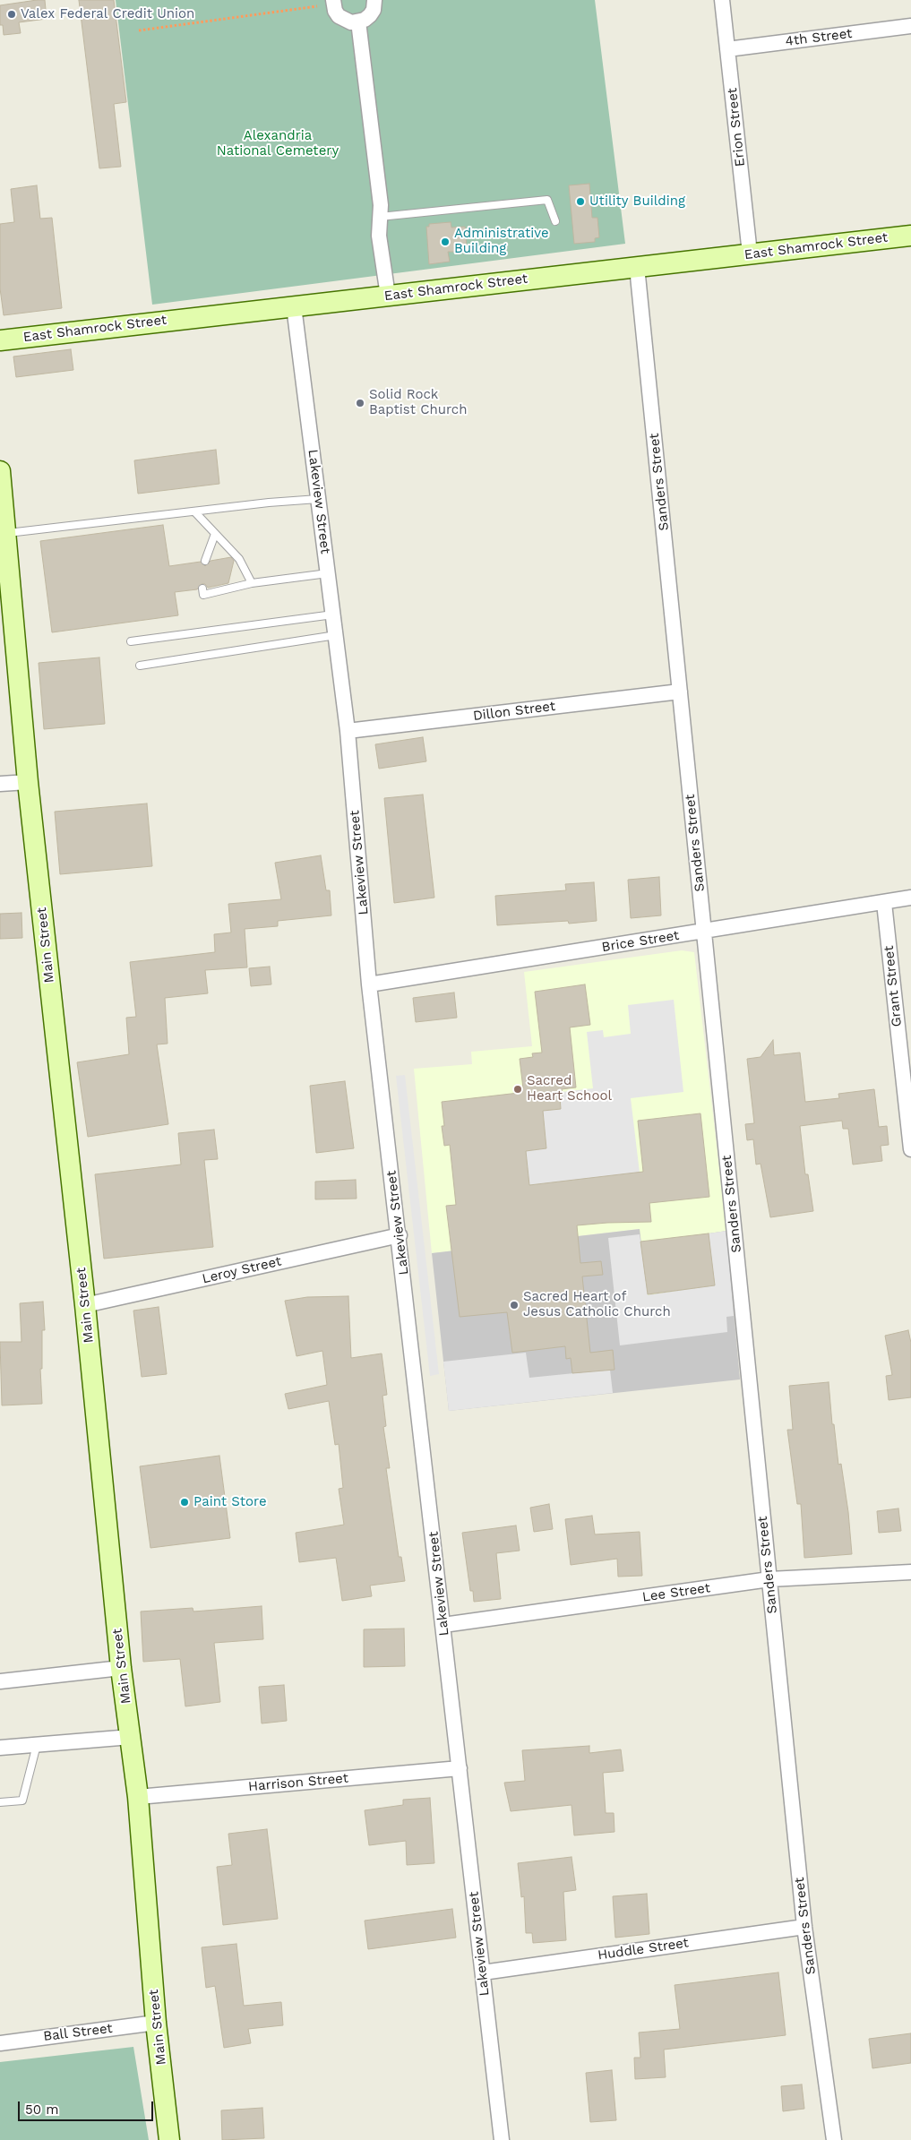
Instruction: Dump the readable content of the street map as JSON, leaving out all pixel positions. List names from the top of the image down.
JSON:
{
  "streets": {
    "main road": ["East Shamrock Street", "Main Street"],
    "street": [
      "4th Street",
      "Erion Street",
      "Sanders Street",
      "Lakeview Street",
      "Dillon Street",
      "Brice Street",
      "Grant Street",
      "Leroy Street",
      "Lee Street",
      "Harrison Street",
      "Huddle Street",
      "Ball Street"
    ]
  },
  "crossings": [
    ["4th Street", "Erion Street"],
    ["Erion Street", "East Shamrock Street"],
    ["East Shamrock Street", "Sanders Street"],
    ["East Shamrock Street", "Lakeview Street"],
    ["Sanders Street", "Dillon Street"],
    ["Sanders Street", "Brice Street"],
    ["Sanders Street", "Lee Street"],
    ["Sanders Street", "Huddle Street"],
    ["Lakeview Street", "Dillon Street"],
    ["Lakeview Street", "Brice Street"],
    ["Lakeview Street", "Leroy Street"],
    ["Lakeview Street", "Lee Street"],
    ["Lakeview Street", "Harrison Street"],
    ["Lakeview Street", "Huddle Street"],
    ["Brice Street", "Grant Street"],
    ["Main Street", "Leroy Street"],
    ["Main Street", "Harrison Street"],
    ["Main Street", "Ball Street"]
  ],
  "parks": ["Alexandria National Cemetery"],
  "places": [
    "Valex Federal Credit Union",
    "Utility Building",
    "Administrative Building",
    "Solid Rock Baptist Church",
    "Sacred Heart School",
    "Sacred Heart of Jesus Catholic Church",
    "Paint Store"
  ],
  "scale_bar": "50 m"
}
